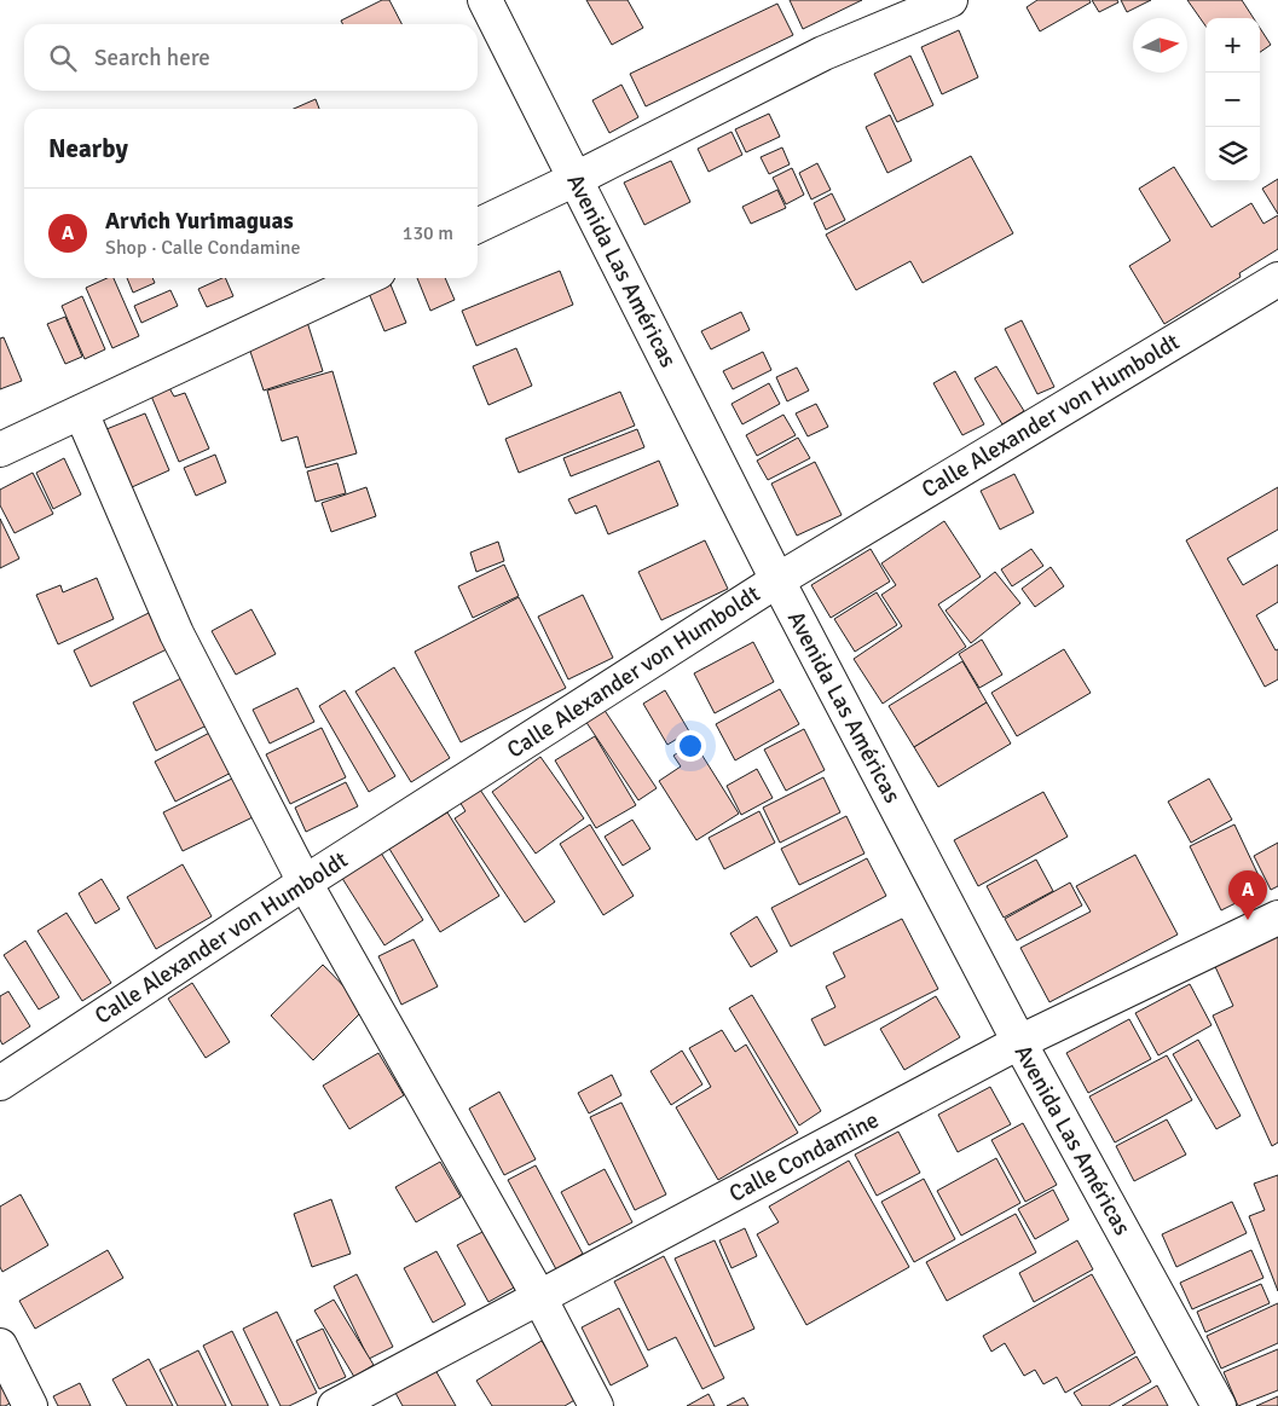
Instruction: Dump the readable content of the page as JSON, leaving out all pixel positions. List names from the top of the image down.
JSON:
{
  "streets": {
    "street": ["Avenida Las Américas", "Calle Alexander von Humboldt", "Calle Condamine"]
  },
  "crossings": [
    ["Avenida Las Américas", "Calle Alexander von Humboldt"],
    ["Avenida Las Américas", "Calle Condamine"]
  ],
  "north": "right",
  "page": {
    "map_buttons": ["+", "−"],
    "search": "Search here",
    "heading": "Nearby",
    "list": [
      {
        "mark": "A",
        "name": "Arvich Yurimaguas",
        "note": "Shop · Calle Condamine",
        "value": "130 m"
      }
    ],
    "pins": "A"
  }
}
